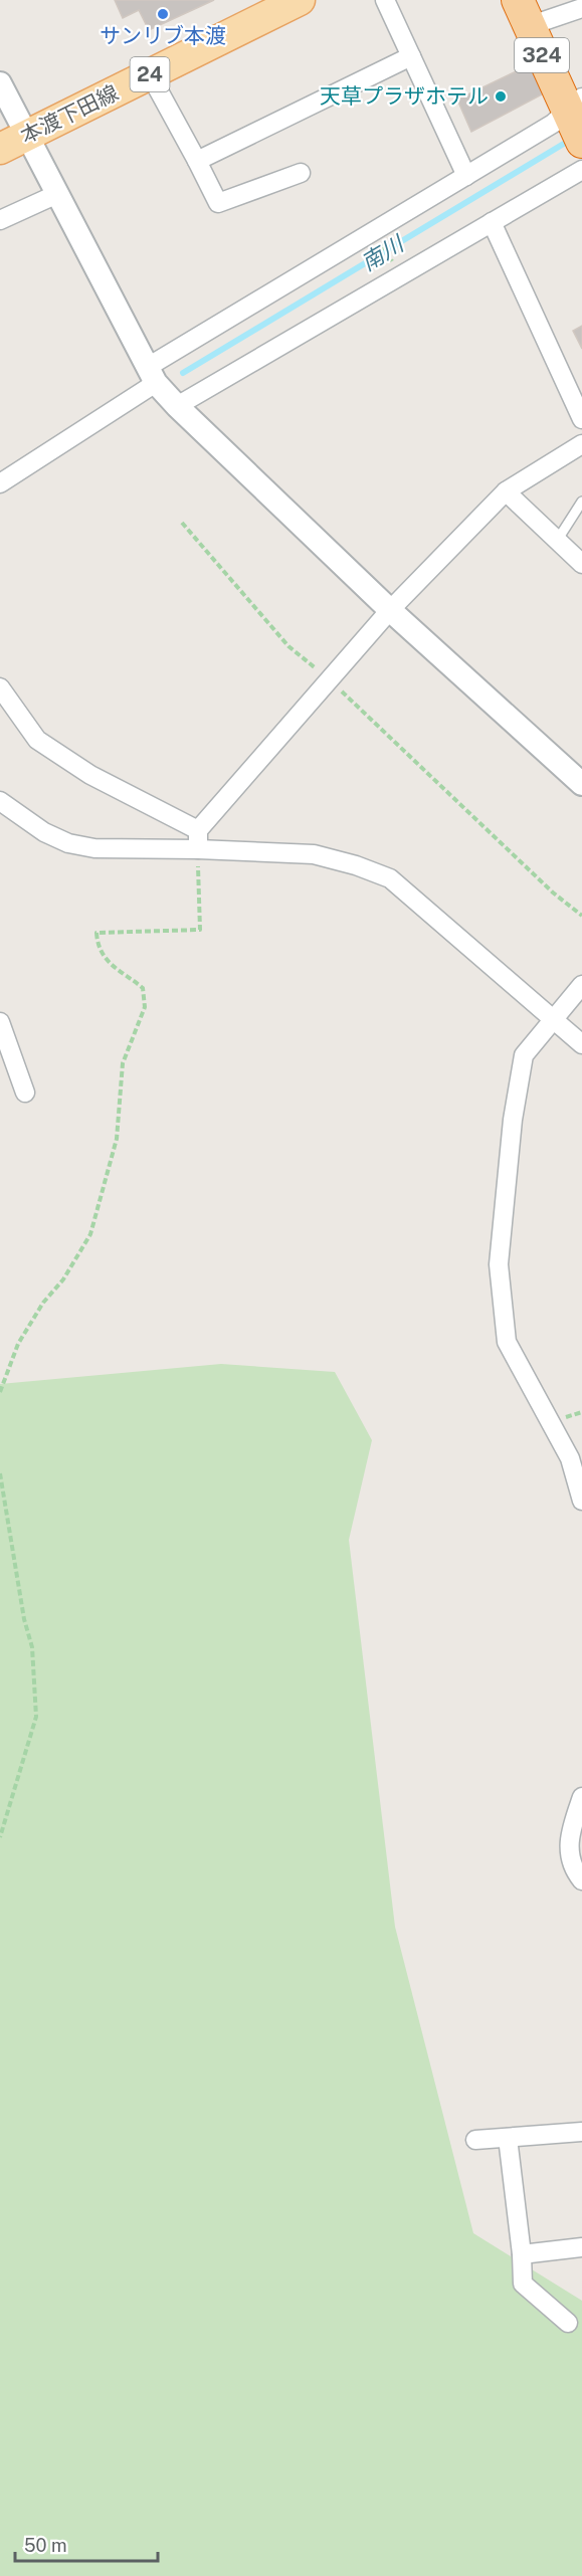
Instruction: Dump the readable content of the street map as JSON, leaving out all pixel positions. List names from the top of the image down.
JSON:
{
  "streets": {
    "highway": ["324"],
    "main road": ["24", "本渡下田線"]
  },
  "water": ["南川"],
  "places": ["サンリブ本渡", "天草プラザホテル"],
  "scale_bar": "50 m"
}
